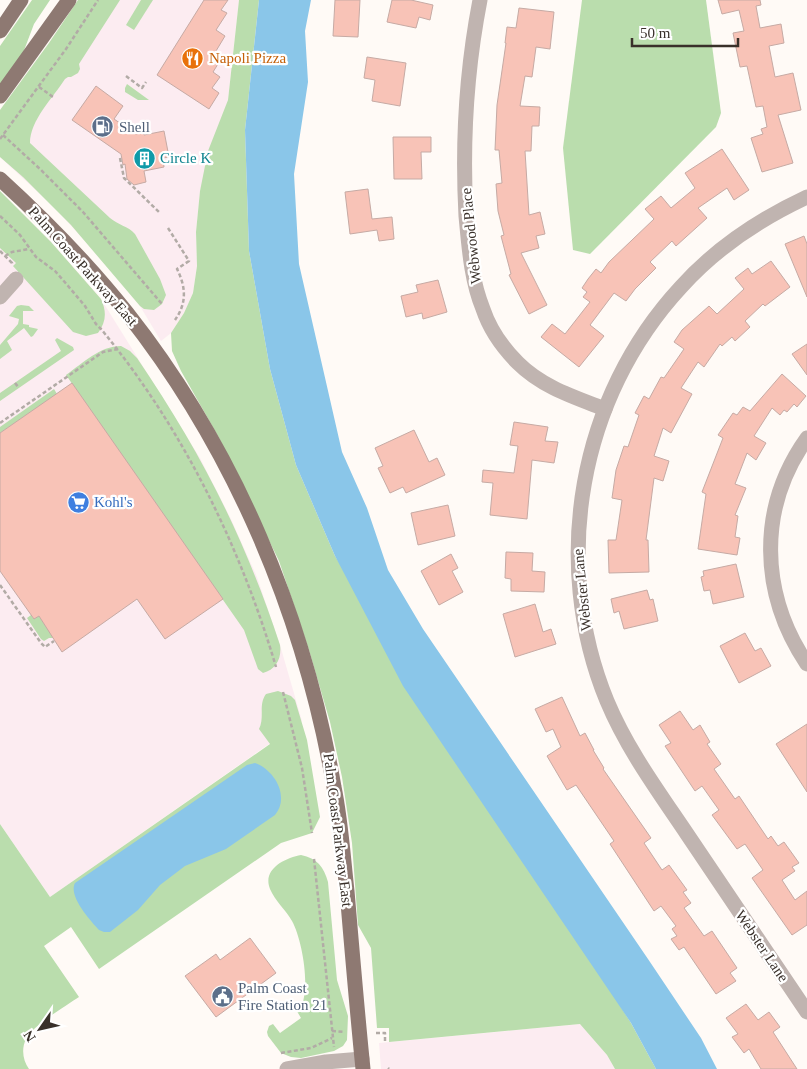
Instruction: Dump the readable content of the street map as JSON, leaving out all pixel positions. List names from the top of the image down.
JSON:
{
  "streets": {
    "main road": ["Palm Coast Parkway East"],
    "street": ["Webwood Place", "Webster Lane"]
  },
  "crossings": [
    ["Webwood Place", "Webster Lane"]
  ],
  "places": {
    "restaurant": ["Napoli Pizza"],
    "fuel station": ["Shell"],
    "building": ["Circle K"],
    "supermarket": ["Kohl's"],
    "public building": ["Palm Coast Fire Station 21"]
  },
  "scale_bar": "50 m",
  "north": "bottom left"
}
